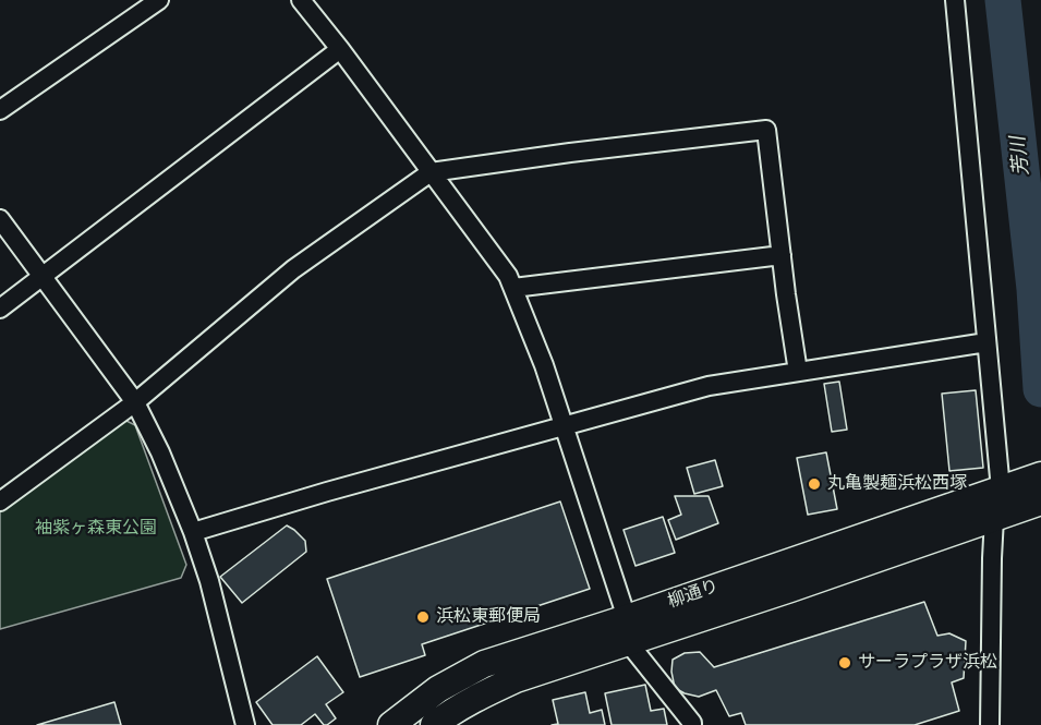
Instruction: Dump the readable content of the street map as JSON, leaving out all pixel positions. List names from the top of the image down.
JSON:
{
  "streets": {
    "street": ["柳通り"]
  },
  "water": ["芳川"],
  "parks": ["袖紫ヶ森東公園"],
  "places": ["丸亀製麺浜松西塚", "浜松東郵便局", "サーラプラザ浜松"]
}
